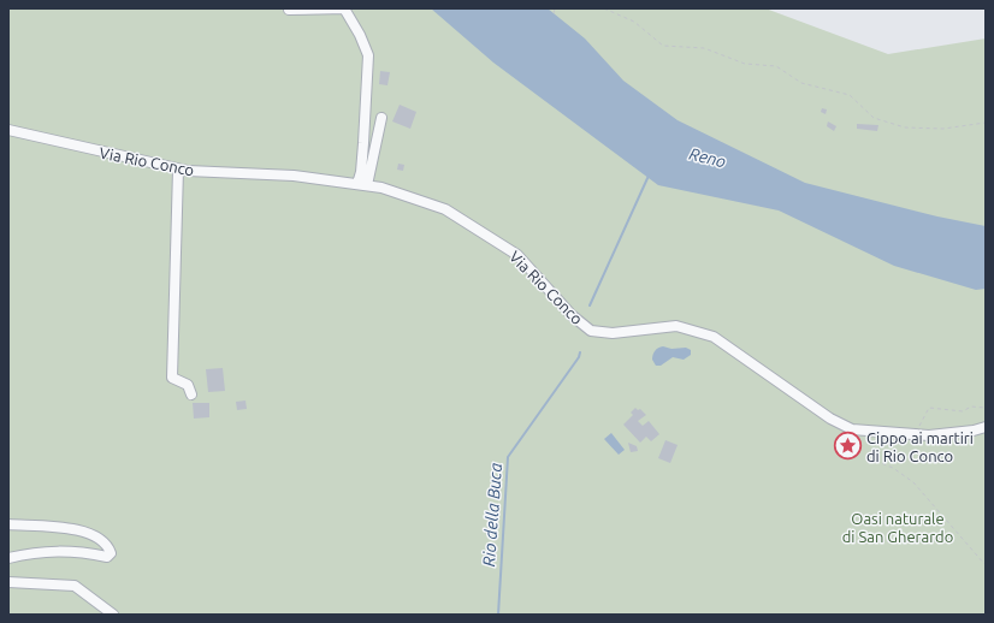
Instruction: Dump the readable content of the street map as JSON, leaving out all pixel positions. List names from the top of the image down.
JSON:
{
  "streets": {
    "street": ["Via Rio Conco"]
  },
  "water": ["Reno", "Rio della Buca"],
  "parks": ["Oasi naturale di San Gherardo"],
  "places": {
    "place": ["Cippo ai martiri di Rio Conco"]
  }
}
